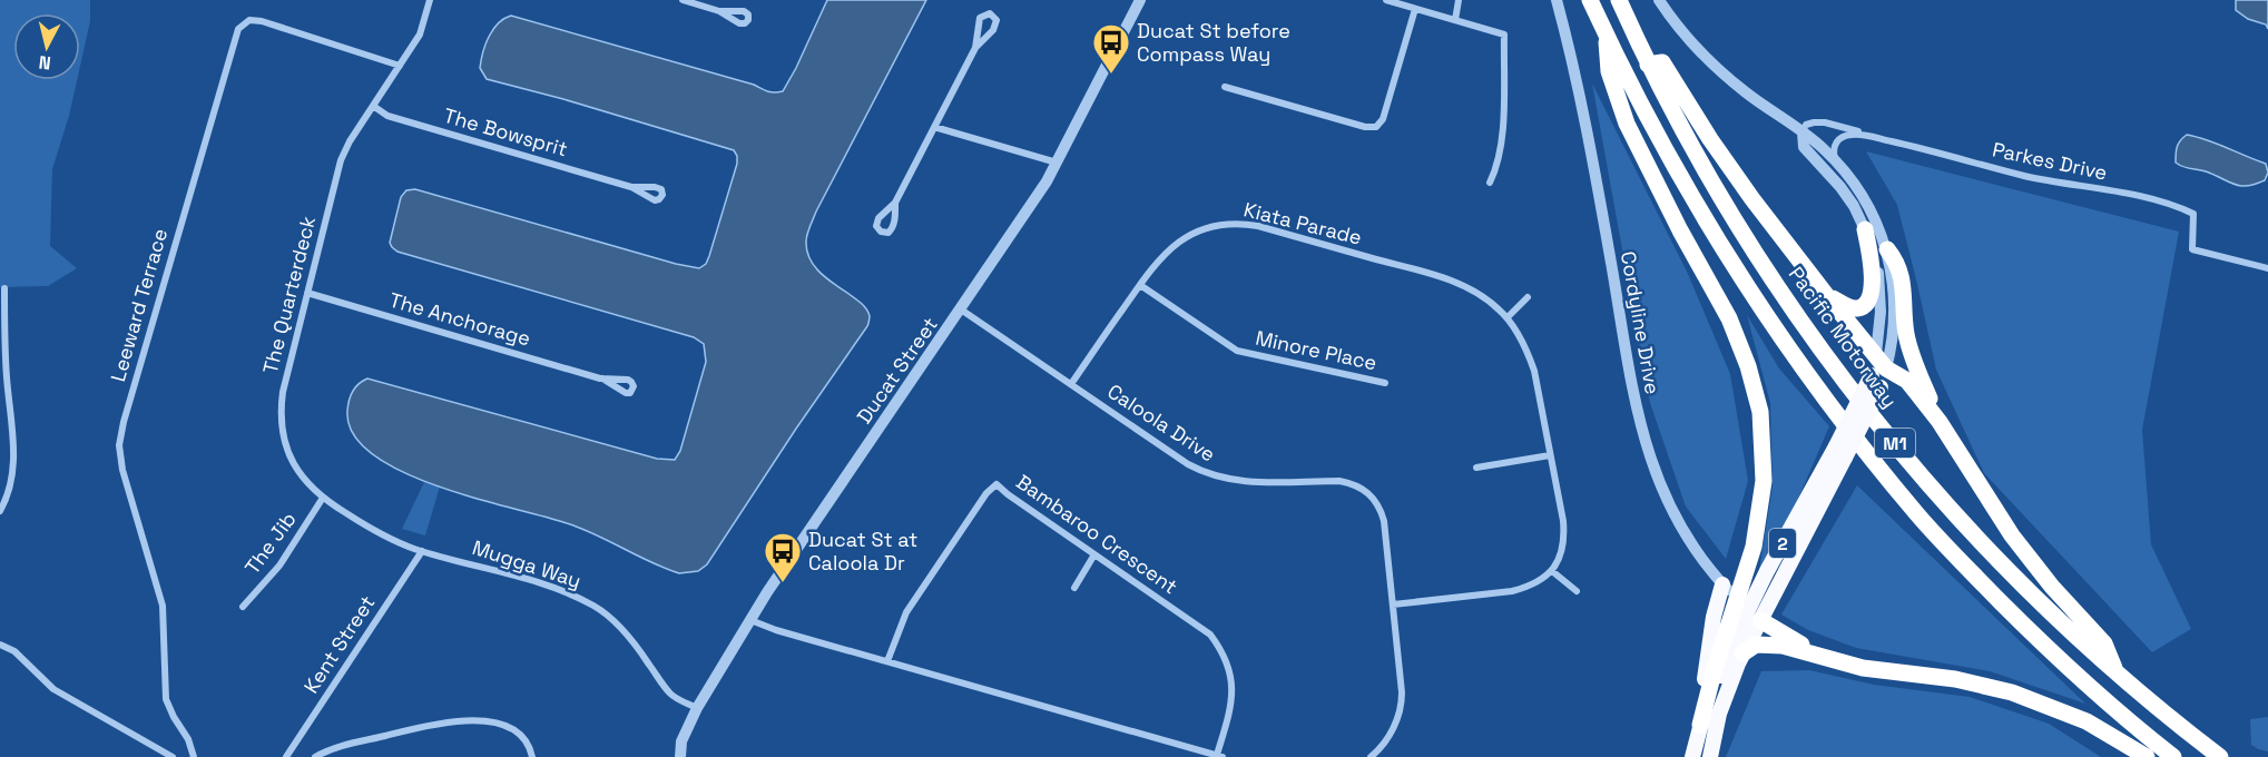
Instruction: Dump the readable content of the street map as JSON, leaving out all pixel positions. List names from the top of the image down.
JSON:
{
  "streets": {
    "highway": ["Pacific Motorway", "M1", "2"],
    "street": [
      "The Bowsprit",
      "Parkes Drive",
      "Kiata Parade",
      "The Quarterdeck",
      "Leeward Terrace",
      "The Anchorage",
      "Cordyline Drive",
      "Minore Place",
      "Ducat Street",
      "Caloola Drive",
      "Bambaroo Crescent",
      "The Jib",
      "Mugga Way",
      "Kent Street"
    ]
  },
  "crossings": [
    ["The Bowsprit", "The Quarterdeck"],
    ["Kiata Parade", "Minore Place"],
    ["Kiata Parade", "Caloola Drive"],
    ["The Quarterdeck", "Leeward Terrace"],
    ["The Quarterdeck", "The Anchorage"],
    ["The Quarterdeck", "The Jib"],
    ["The Quarterdeck", "Mugga Way"],
    ["The Quarterdeck", "Kent Street"],
    ["Cordyline Drive", "2"],
    ["Ducat Street", "Caloola Drive"],
    ["Ducat Street", "Mugga Way"],
    ["Mugga Way", "Kent Street"]
  ],
  "places": {
    "bus stop": ["Ducat St before Compass Way", "Ducat St at Caloola Dr"]
  },
  "north": "bottom"
}
